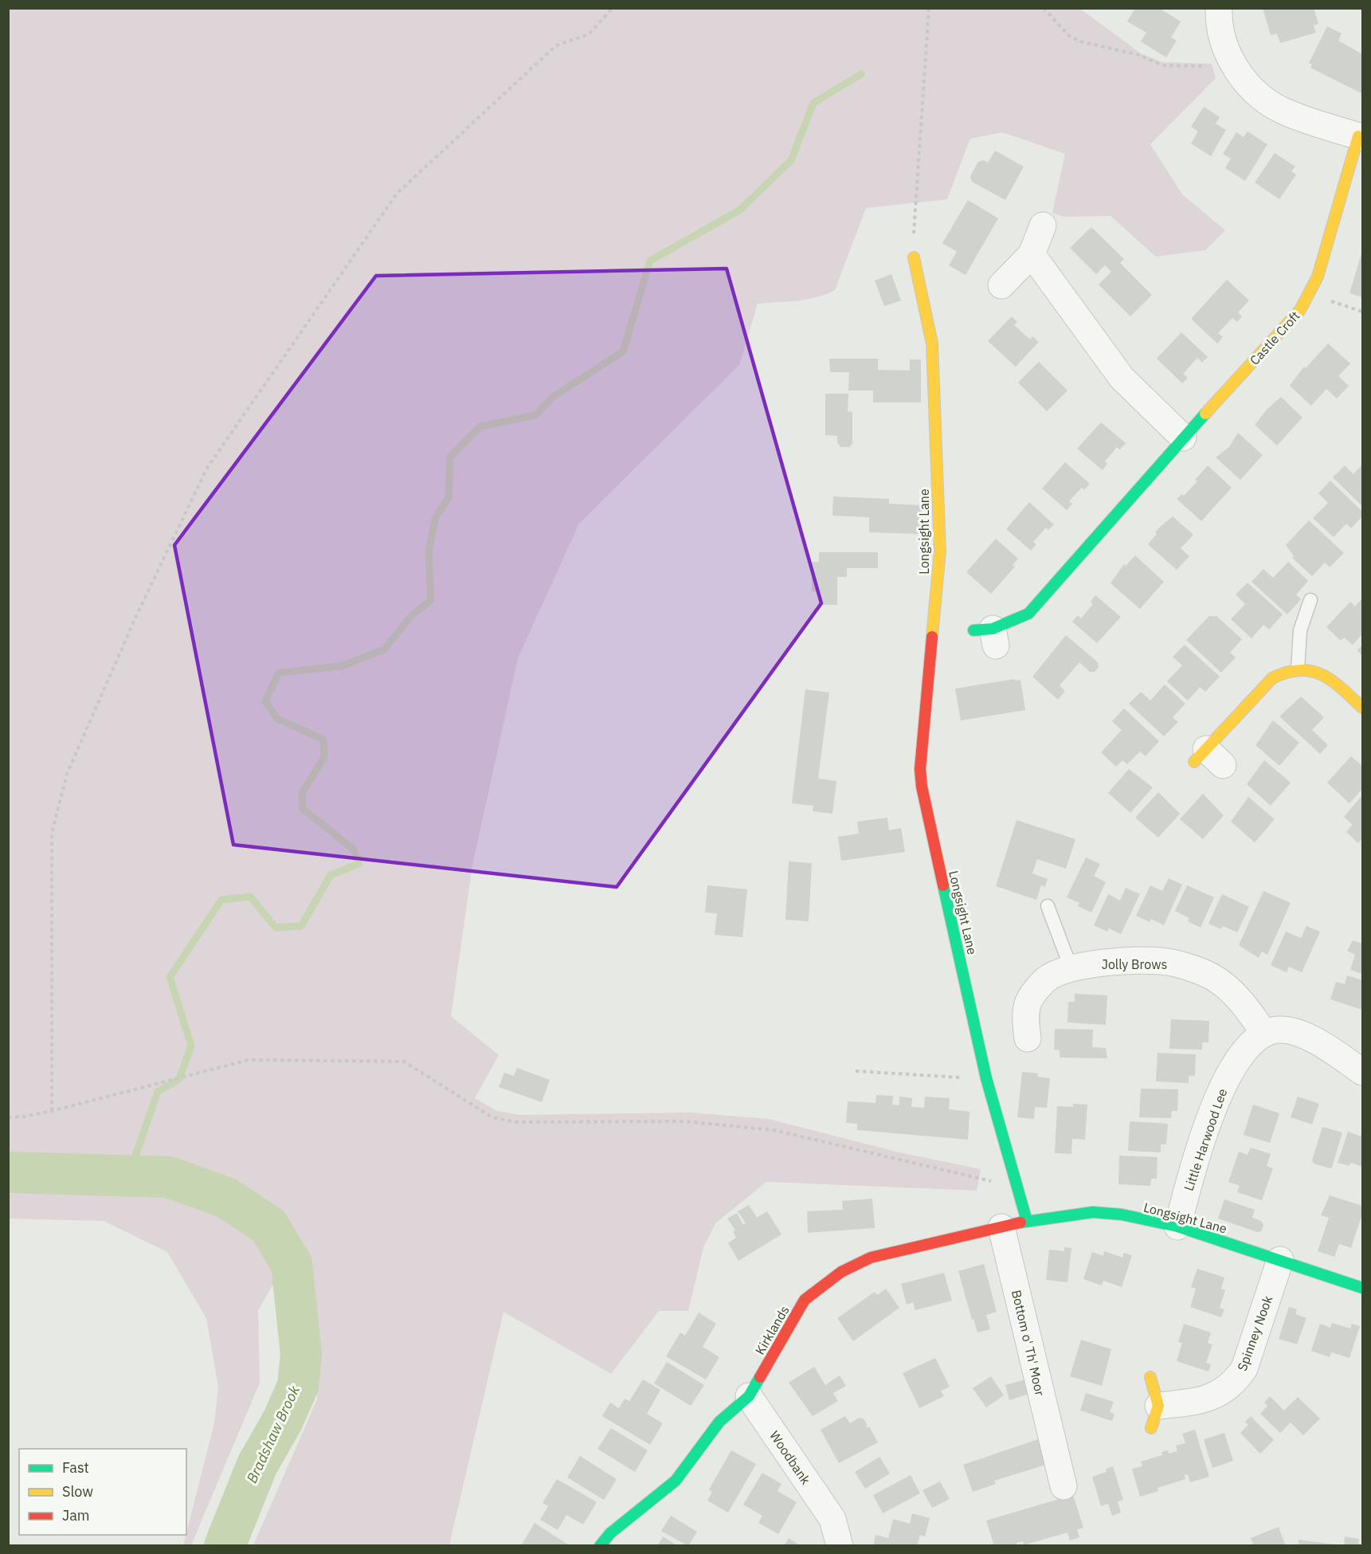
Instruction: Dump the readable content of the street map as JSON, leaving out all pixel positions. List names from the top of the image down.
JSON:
{
  "streets": {
    "street": [
      "Castle Croft",
      "Longsight Lane",
      "Jolly Brows",
      "Little Harwood Lee",
      "Kirklands",
      "Spinney Nook",
      "Bottom o' Th' Moor",
      "Woodbank"
    ]
  },
  "crossings": [
    ["Longsight Lane", "Little Harwood Lee"],
    ["Longsight Lane", "Kirklands"],
    ["Longsight Lane", "Spinney Nook"],
    ["Jolly Brows", "Little Harwood Lee"],
    ["Kirklands", "Bottom o' Th' Moor"],
    ["Kirklands", "Woodbank"]
  ],
  "water": ["Bradshaw Brook"],
  "legend": ["Fast", "Slow", "Jam"]
}
